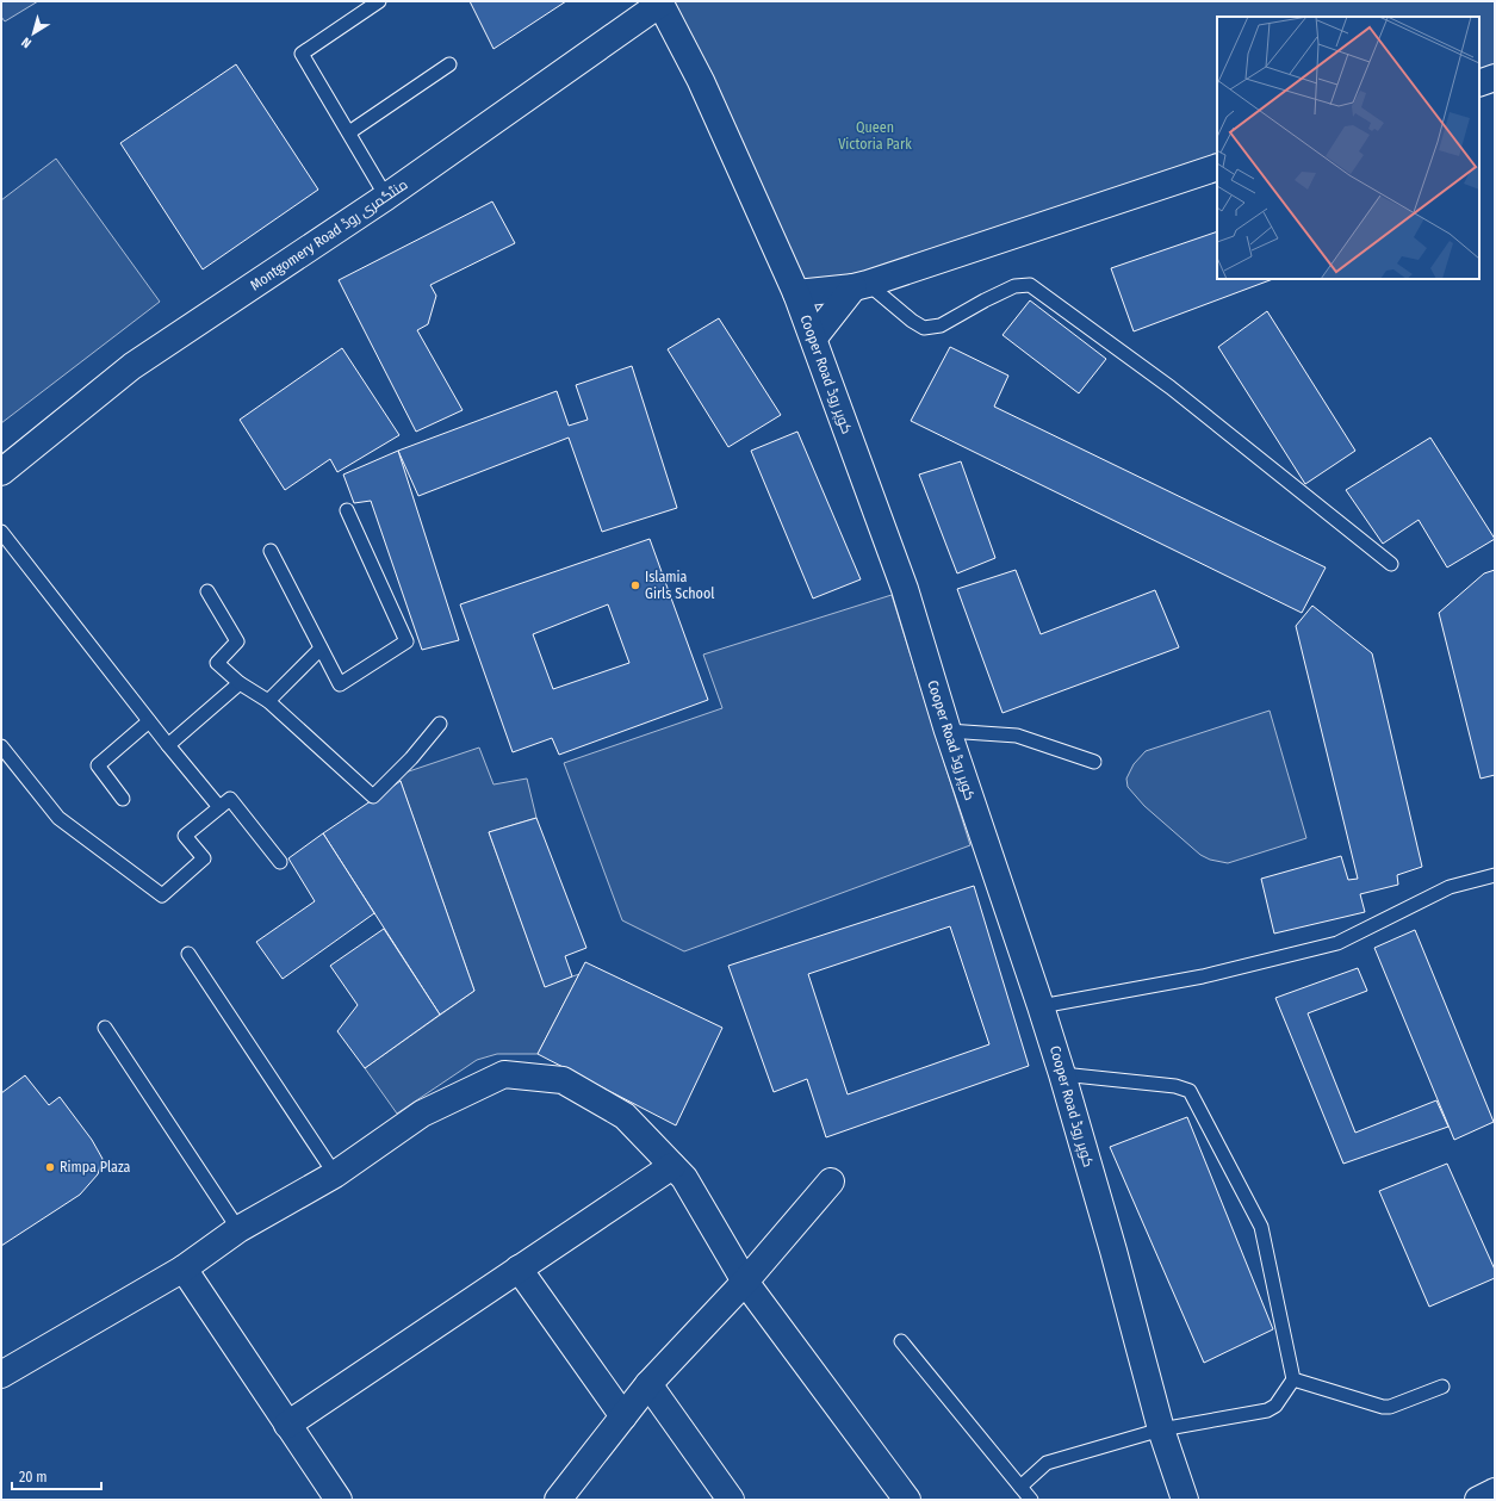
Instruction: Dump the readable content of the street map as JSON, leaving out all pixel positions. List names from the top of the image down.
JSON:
{
  "streets": {
    "street": ["Montgomery Road منٹگمری روڈ", "Cooper Road کوپر روڈ"]
  },
  "crossings": [
    ["Montgomery Road منٹگمری روڈ", "Cooper Road کوپر روڈ"]
  ],
  "parks": ["Queen Victoria Park"],
  "places": ["Islamia Girls School", "Rimpa Plaza"],
  "scale_bar": "20 m",
  "north": "bottom left"
}
